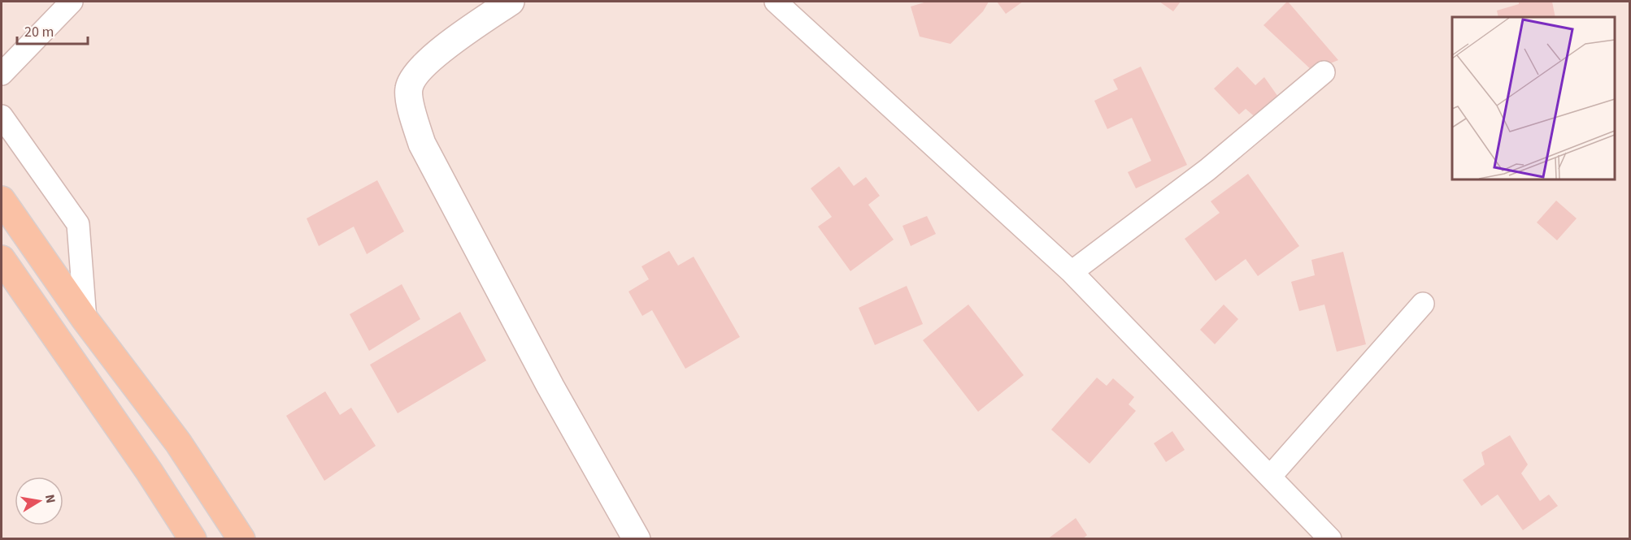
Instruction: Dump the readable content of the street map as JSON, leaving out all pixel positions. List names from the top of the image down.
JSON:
{
  "scale_bar": "20 m",
  "north": "right"
}
